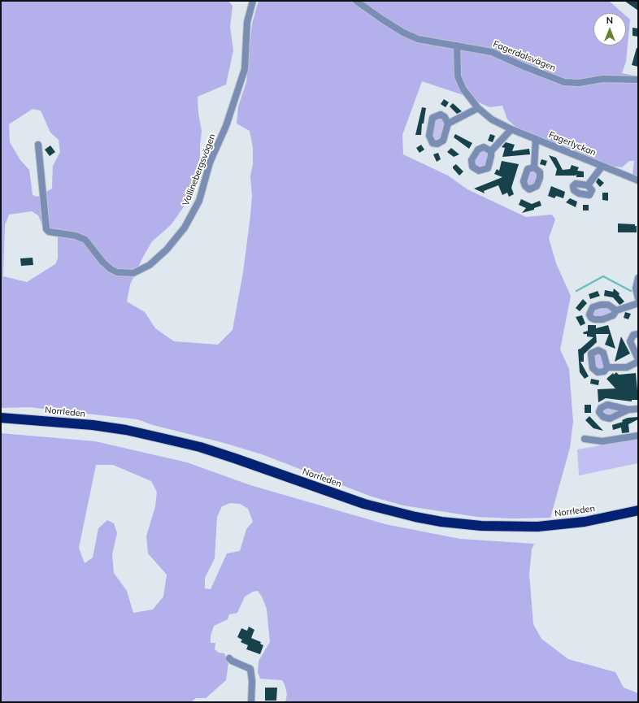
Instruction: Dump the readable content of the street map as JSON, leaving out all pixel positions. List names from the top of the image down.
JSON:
{
  "streets": {
    "highway": ["Norrleden"],
    "street": ["Fagerdalsvägen", "Fagerlyckan", "Vallinebergsvägen"]
  },
  "crossings": [
    ["Fagerdalsvägen", "Fagerlyckan"]
  ],
  "north": "top"
}
